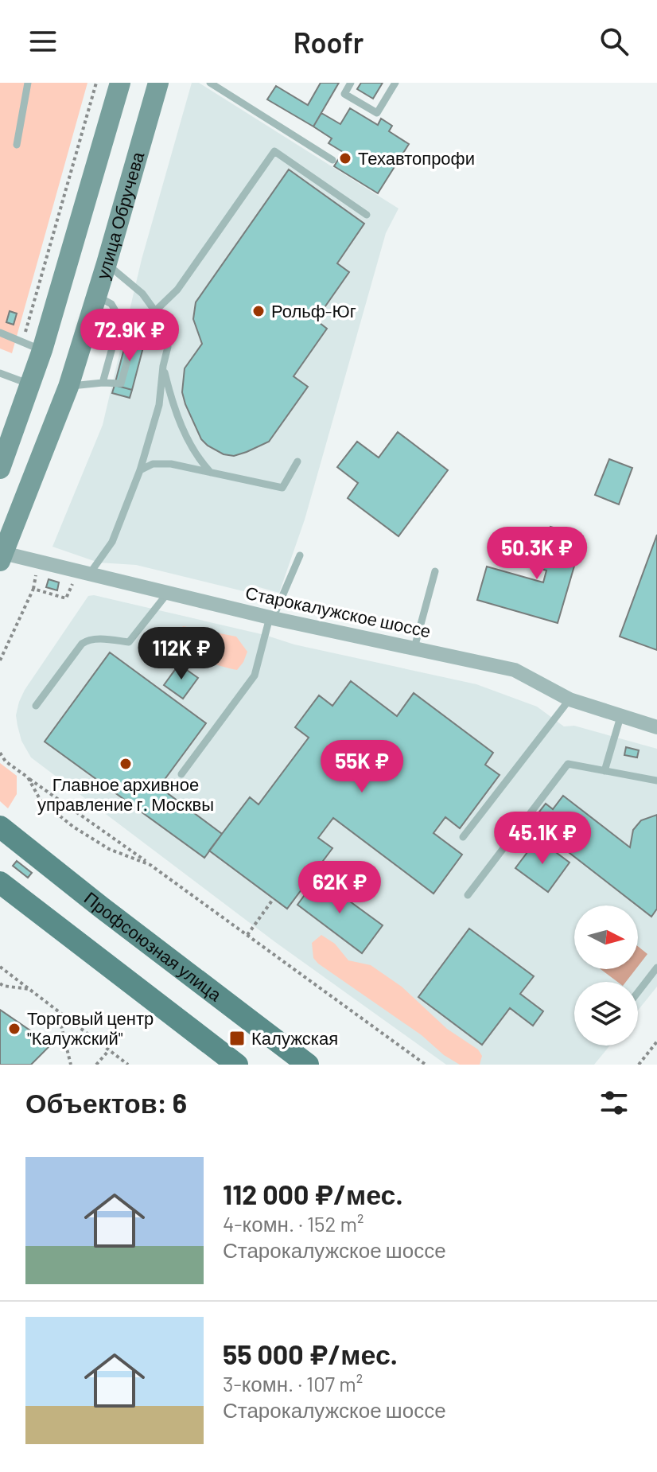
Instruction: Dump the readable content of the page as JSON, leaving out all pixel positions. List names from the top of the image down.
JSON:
{
  "streets": {
    "main road": ["улица Обручева", "Профсоюзная улица"],
    "street": ["Старокалужское шоссе"]
  },
  "crossings": [
    ["улица Обручева", "Старокалужское шоссе"]
  ],
  "places": {
    "other": [
      "Техавтопрофи",
      "Рольф-Юг",
      "Главное архивное управление г. Москвы",
      "Торговый центр \"Калужский\""
    ],
    "transit": ["Калужская"]
  },
  "north": "right",
  "page": {
    "header": "Roofr",
    "price": [
      "72.9K ₽",
      "50.3K ₽",
      "112K ₽",
      "55K ₽",
      "45.1K ₽",
      "62K ₽"
    ],
    "heading": "Объектов: 6",
    "list": [
      {
        "name": "112 000 ₽/мес.",
        "note": "4-комн. · 152 m² · Старокалужское шоссе"
      },
      {
        "name": "55 000 ₽/мес.",
        "note": "3-комн. · 107 m² · Старокалужское шоссе"
      }
    ]
  }
}
